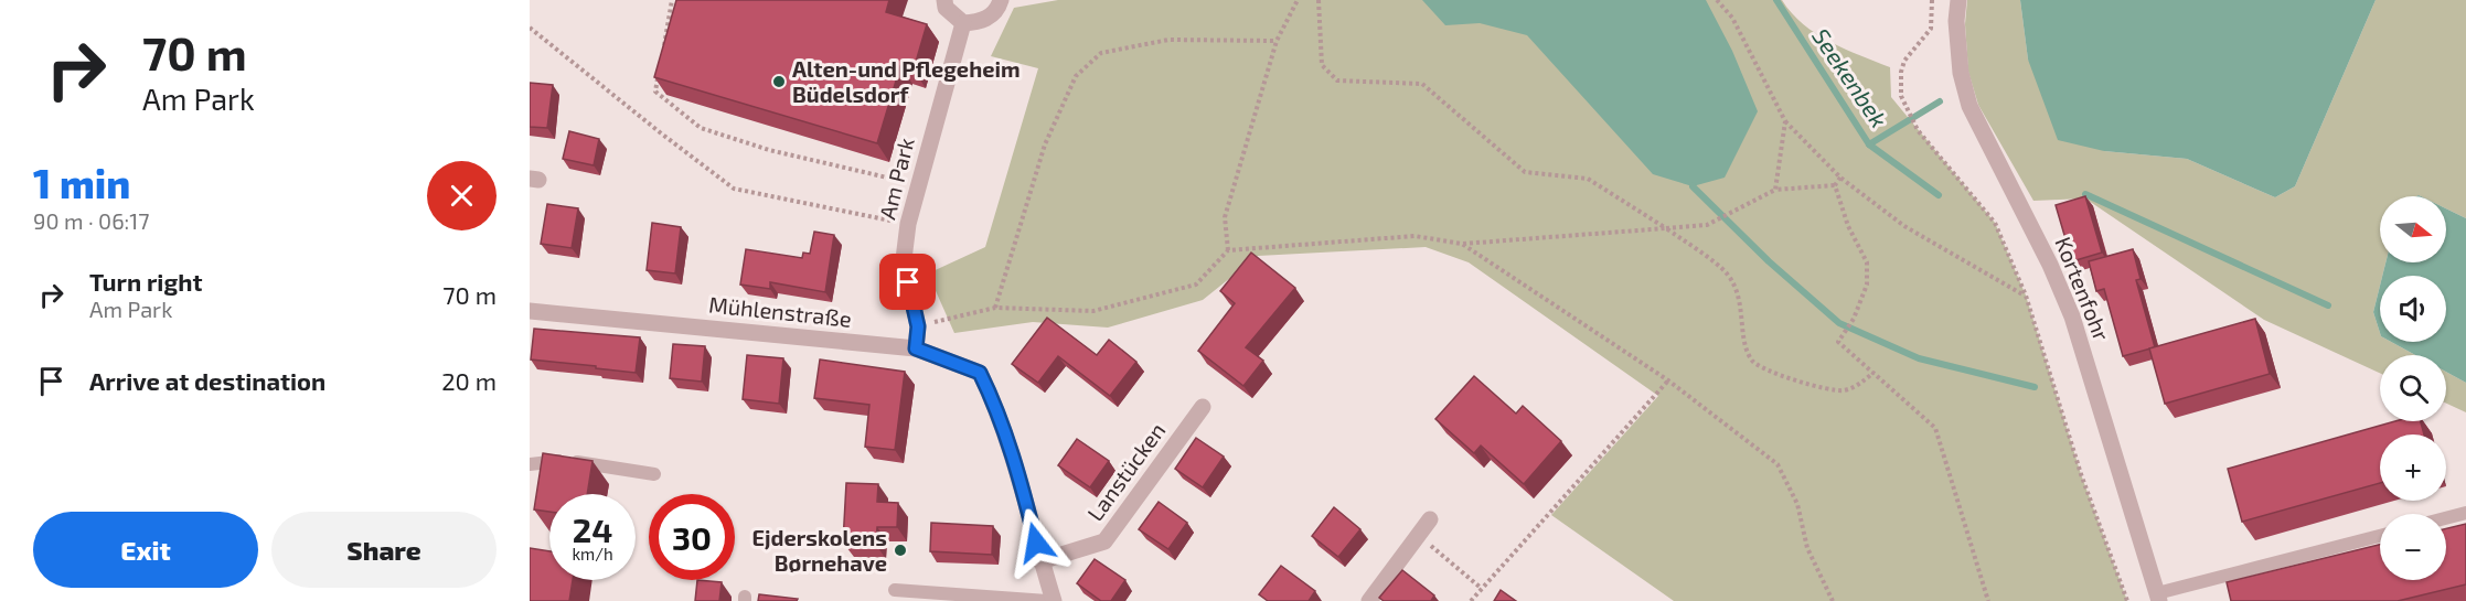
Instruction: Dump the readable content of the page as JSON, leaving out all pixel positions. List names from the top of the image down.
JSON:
{
  "streets": {
    "street": [
      "Am Park",
      "Kortenfohr",
      "Mühlenstraße",
      "Lanstücken"
    ]
  },
  "crossings": [
    ["Am Park", "Mühlenstraße"],
    ["Mühlenstraße", "Lanstücken"]
  ],
  "water": ["Seekenbek"],
  "places": ["Alten-und Pflegeheim Büdelsdorf", "Ejderskolens Børnehave"],
  "north": "right",
  "page": {
    "turn": ["70 m", "Am Park"],
    "heading": ["1 min", "90 m · 06:17"],
    "map_buttons": ["+", "−"],
    "list": [
      {
        "name": "Turn right",
        "note": "Am Park",
        "value": "70 m"
      },
      {
        "name": "Arrive at destination",
        "value": "20 m"
      }
    ],
    "speed": "24 km/h",
    "limit": "30",
    "buttons": ["Exit", "Share"]
  }
}
